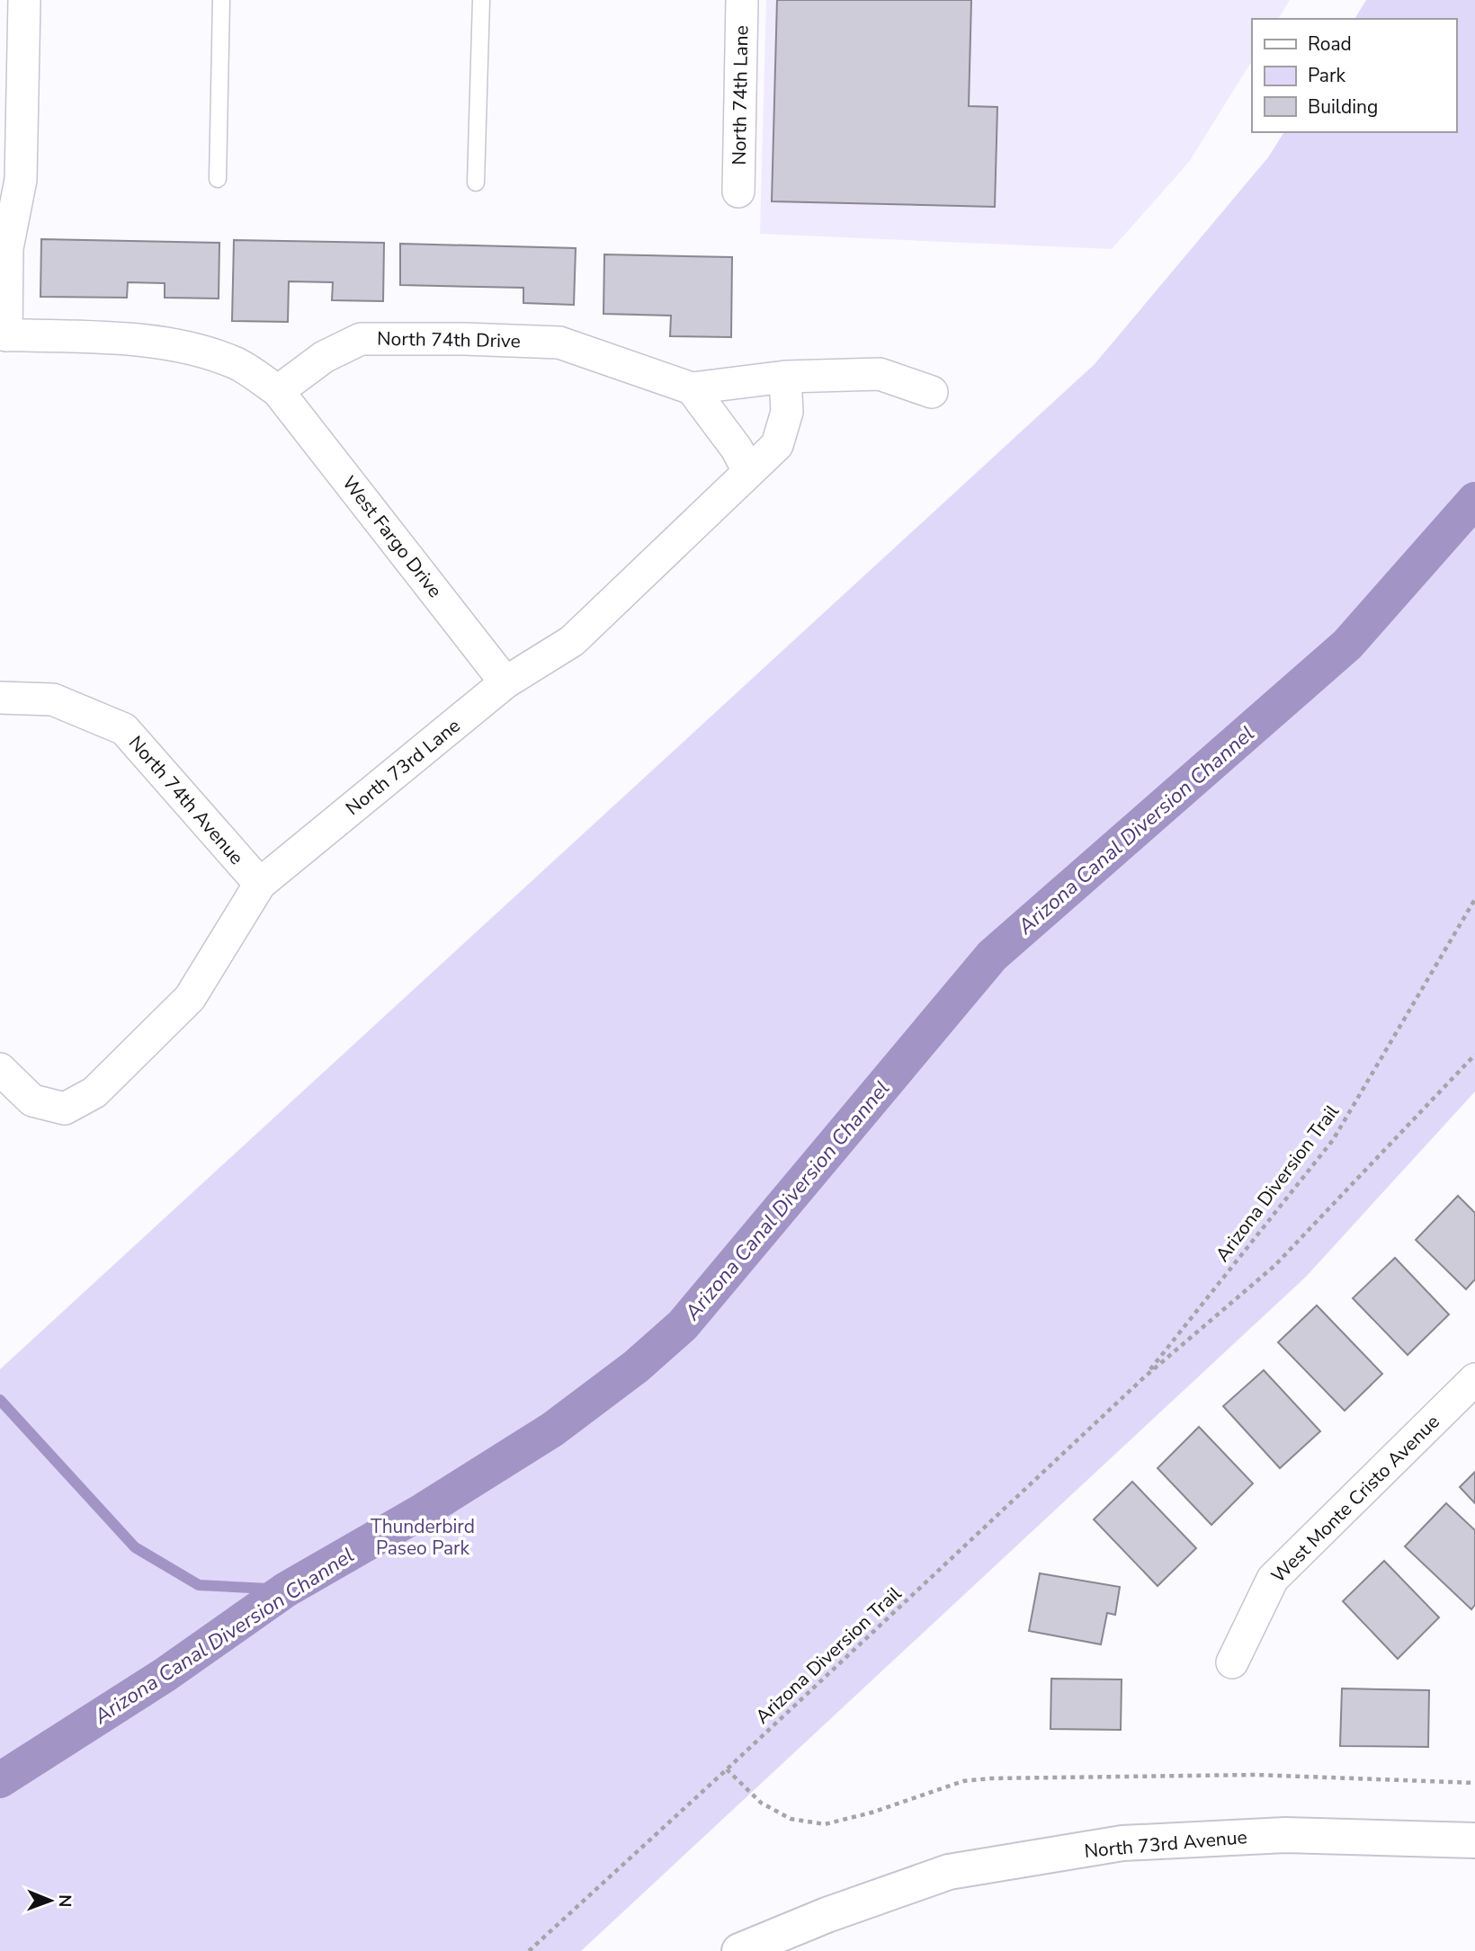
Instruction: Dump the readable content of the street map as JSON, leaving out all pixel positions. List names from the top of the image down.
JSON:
{
  "streets": {
    "street": [
      "North 74th Lane",
      "North 74th Drive",
      "West Fargo Drive",
      "North 73rd Lane",
      "North 74th Avenue",
      "West Monte Cristo Avenue",
      "North 73rd Avenue"
    ],
    "path": ["Arizona Diversion Trail"]
  },
  "crossings": [
    ["North 74th Drive", "West Fargo Drive"],
    ["North 74th Drive", "North 73rd Lane"],
    ["West Fargo Drive", "North 73rd Lane"],
    ["North 73rd Lane", "North 74th Avenue"]
  ],
  "water": ["Arizona Canal Diversion Channel"],
  "parks": ["Thunderbird Paseo Park"],
  "legend": ["Road", "Park", "Building"],
  "north": "right"
}
